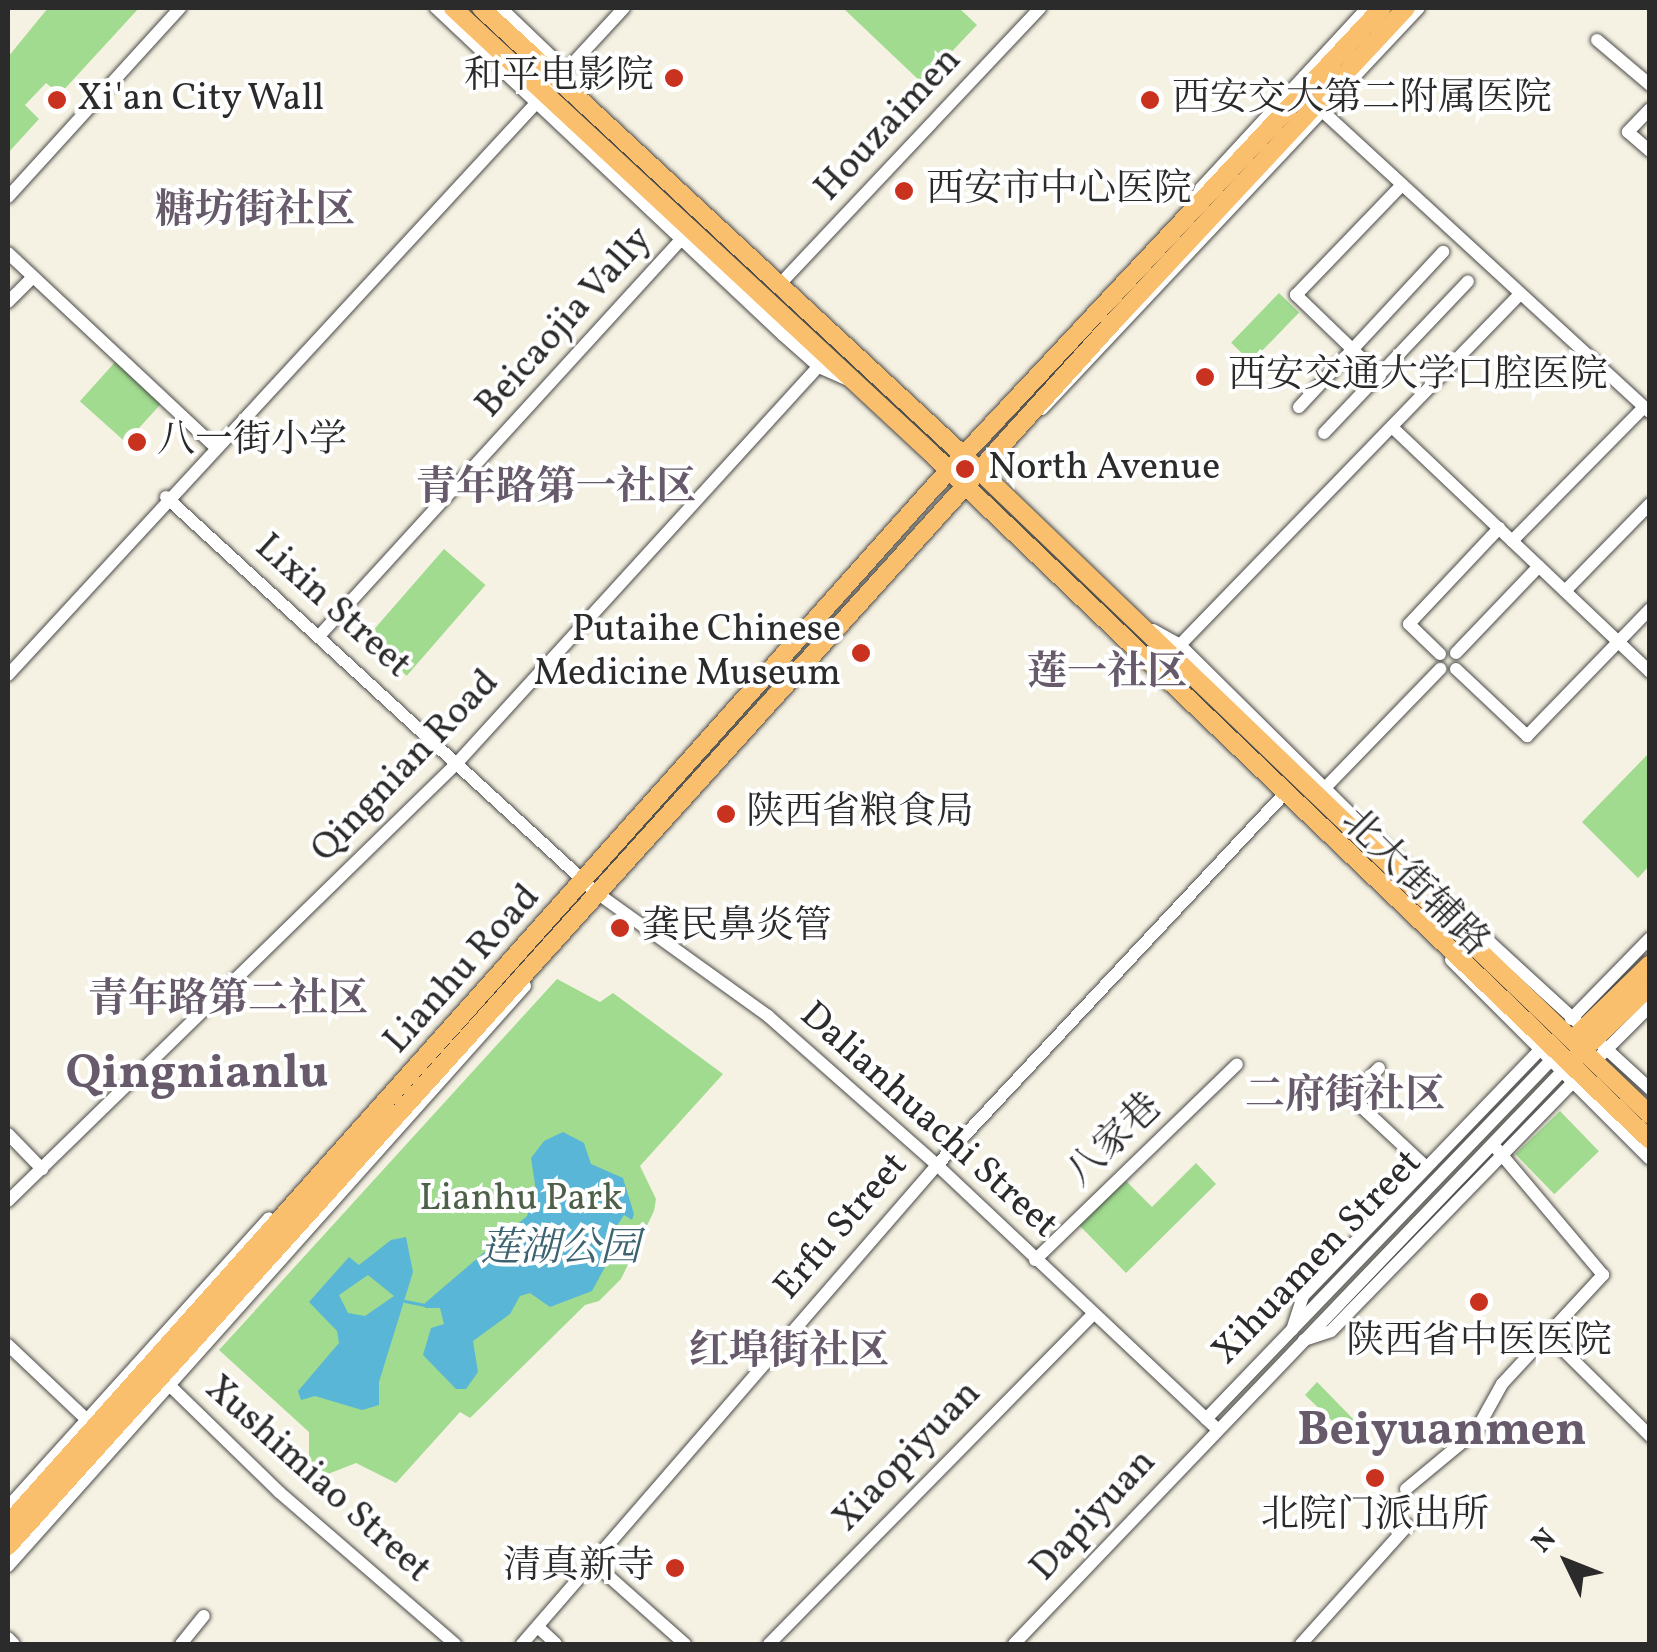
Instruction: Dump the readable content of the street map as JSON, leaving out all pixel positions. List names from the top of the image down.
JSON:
{
  "streets": {
    "main road": ["Lianhu Road"],
    "street": [
      "Houzaimen",
      "Beicaojia Vally",
      "Lixin Street",
      "Qingnian Road",
      "Dalianhuachi Street",
      "八家巷",
      "Erfu Street",
      "Xihuamen Street",
      "Xiaopiyuan",
      "Xushimiao Street",
      "Dapiyuan"
    ]
  },
  "crossings": [
    ["Beicaojia Vally", "Lixin Street"],
    ["Lixin Street", "Qingnian Road"],
    ["Lixin Street", "Lianhu Road"],
    ["Lixin Street", "Dalianhuachi Street"],
    ["Lianhu Road", "Dalianhuachi Street"],
    ["Lianhu Road", "Xushimiao Street"],
    ["Dalianhuachi Street", "八家巷"],
    ["Dalianhuachi Street", "Erfu Street"],
    ["Dalianhuachi Street", "Xihuamen Street"],
    ["Dalianhuachi Street", "Xiaopiyuan"],
    ["Dalianhuachi Street", "Dapiyuan"],
    ["Xihuamen Street", "Dapiyuan"]
  ],
  "districts": [
    "糖坊街社区",
    "青年路第一社区",
    "莲一社区",
    "青年路第二社区",
    "Qingnianlu",
    "二府街社区",
    "红埠街社区",
    "Beiyuanmen"
  ],
  "water": ["莲湖公园"],
  "parks": ["Lianhu Park"],
  "places": [
    "和平电影院",
    "Xi'an City Wall",
    "西安交大第二附属医院",
    "西安市中心医院",
    "西安交通大学口腔医院",
    "八一街小学",
    "North Avenue",
    "Putaihe Chinese Medicine Museum",
    "陕西省粮食局",
    "龚民鼻炎管",
    "陕西省中医医院",
    "北院门派出所",
    "清真新寺"
  ],
  "north": "top left"
}
